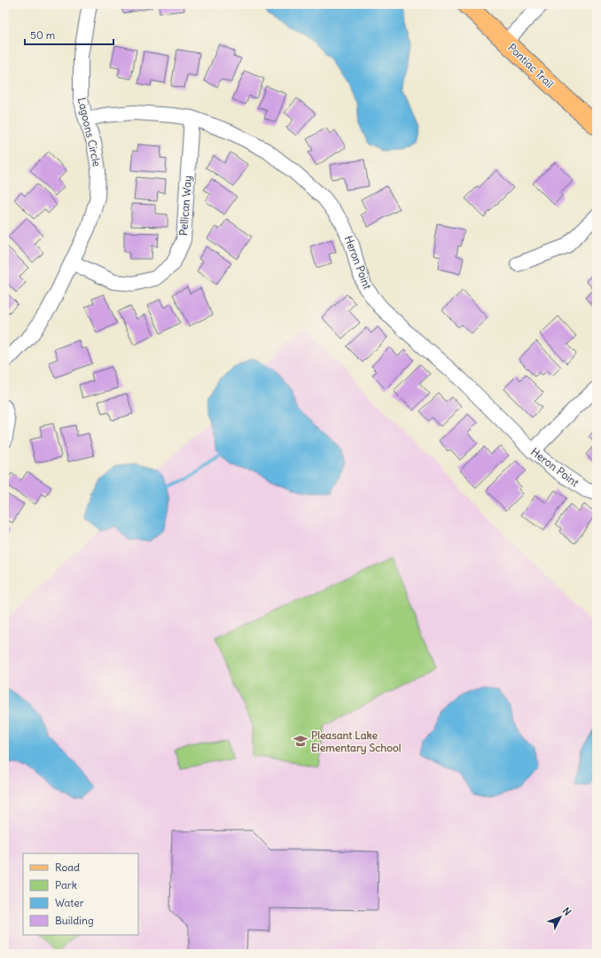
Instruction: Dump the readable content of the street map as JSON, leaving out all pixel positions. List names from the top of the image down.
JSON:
{
  "streets": {
    "main road": ["Pontiac Trail"],
    "street": ["Lagoons Circle", "Pellican Way", "Heron Point"]
  },
  "crossings": [
    ["Lagoons Circle", "Pellican Way"],
    ["Lagoons Circle", "Heron Point"],
    ["Pellican Way", "Heron Point"]
  ],
  "places": {
    "school or university": ["Pleasant Lake Elementary School"]
  },
  "legend": [
    "Road",
    "Park",
    "Water",
    "Building"
  ],
  "scale_bar": "50 m",
  "north": "top right"
}
